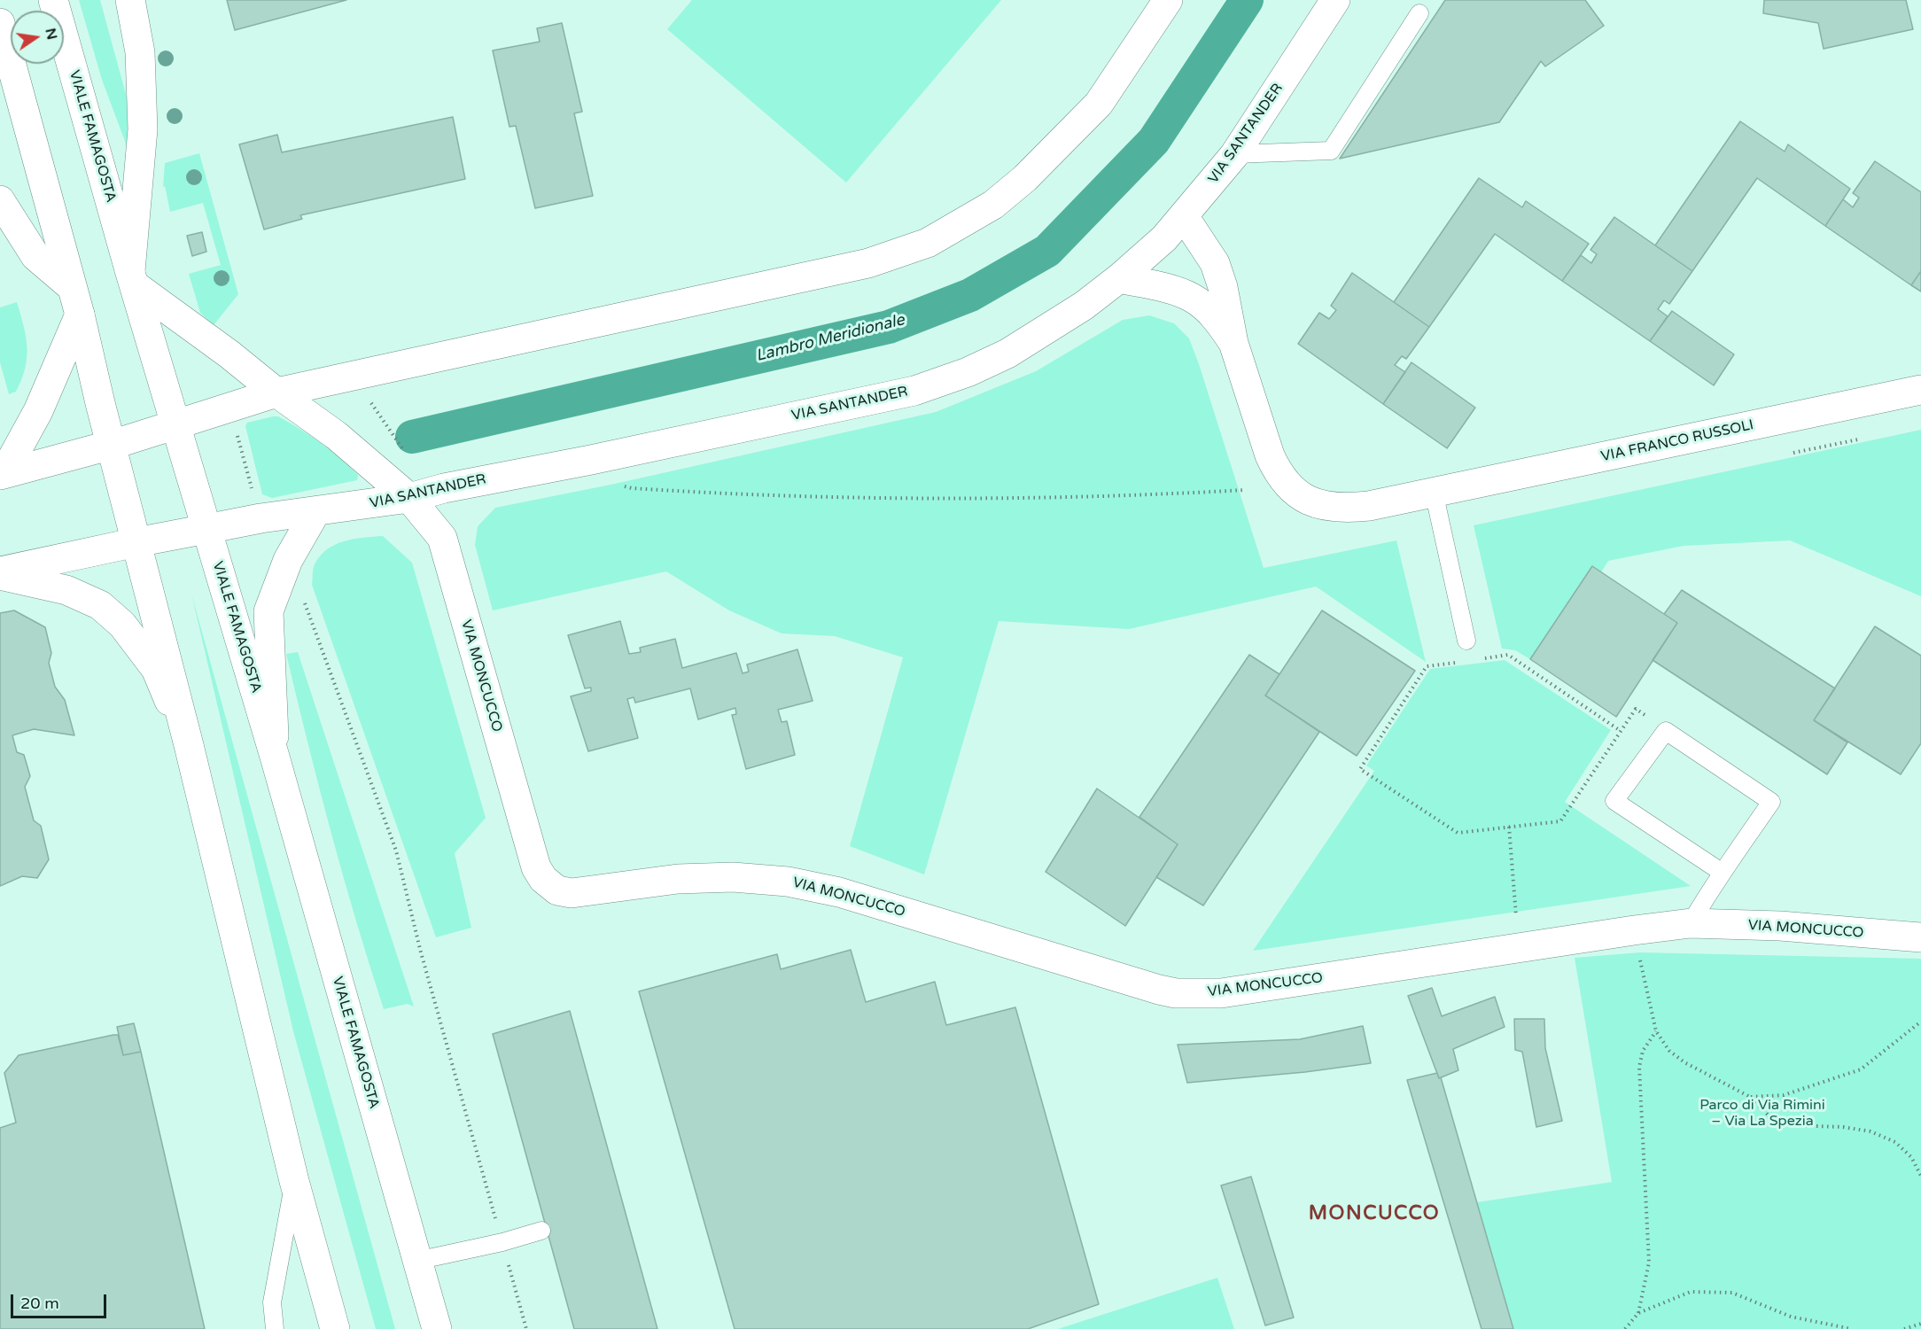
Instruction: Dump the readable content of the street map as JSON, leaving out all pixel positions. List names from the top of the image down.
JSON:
{
  "streets": {
    "street": [
      "VIA SANTANDER",
      "VIALE FAMAGOSTA",
      "VIA FRANCO RUSSOLI",
      "VIA MONCUCCO"
    ]
  },
  "crossings": [
    ["VIA SANTANDER", "VIALE FAMAGOSTA"],
    ["VIA SANTANDER", "VIA FRANCO RUSSOLI"],
    ["VIA SANTANDER", "VIA MONCUCCO"]
  ],
  "districts": ["MONCUCCO"],
  "water": ["Lambro Meridionale"],
  "parks": ["Parco di Via Rimini – Via La Spezia"],
  "scale_bar": "20 m",
  "north": "right"
}
